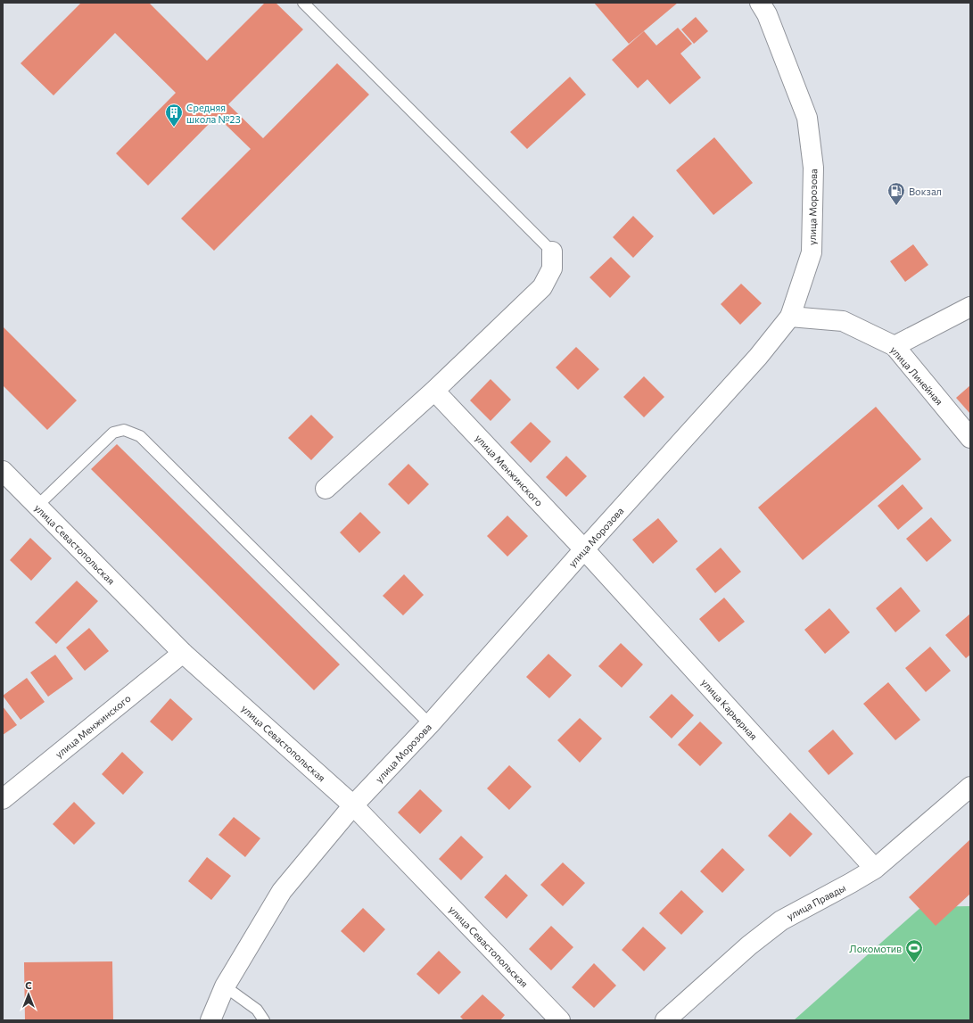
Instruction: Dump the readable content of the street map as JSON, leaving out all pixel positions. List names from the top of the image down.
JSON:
{
  "streets": {
    "street": [
      "улица Морозова",
      "улица Линейная",
      "улица Менжинского",
      "улица Севастопольская",
      "улица Карьерная",
      "улица Правды"
    ]
  },
  "crossings": [
    ["улица Морозова", "улица Линейная"],
    ["улица Морозова", "улица Менжинского"],
    ["улица Морозова", "улица Севастопольская"],
    ["улица Морозова", "улица Карьерная"],
    ["улица Менжинского", "улица Севастопольская"],
    ["улица Менжинского", "улица Карьерная"],
    ["улица Карьерная", "улица Правды"]
  ],
  "places": {
    "building": ["Средняя школа №23"],
    "fuel station": ["Вокзал"],
    "sports": ["Локомотив"]
  },
  "north": "top"
}
